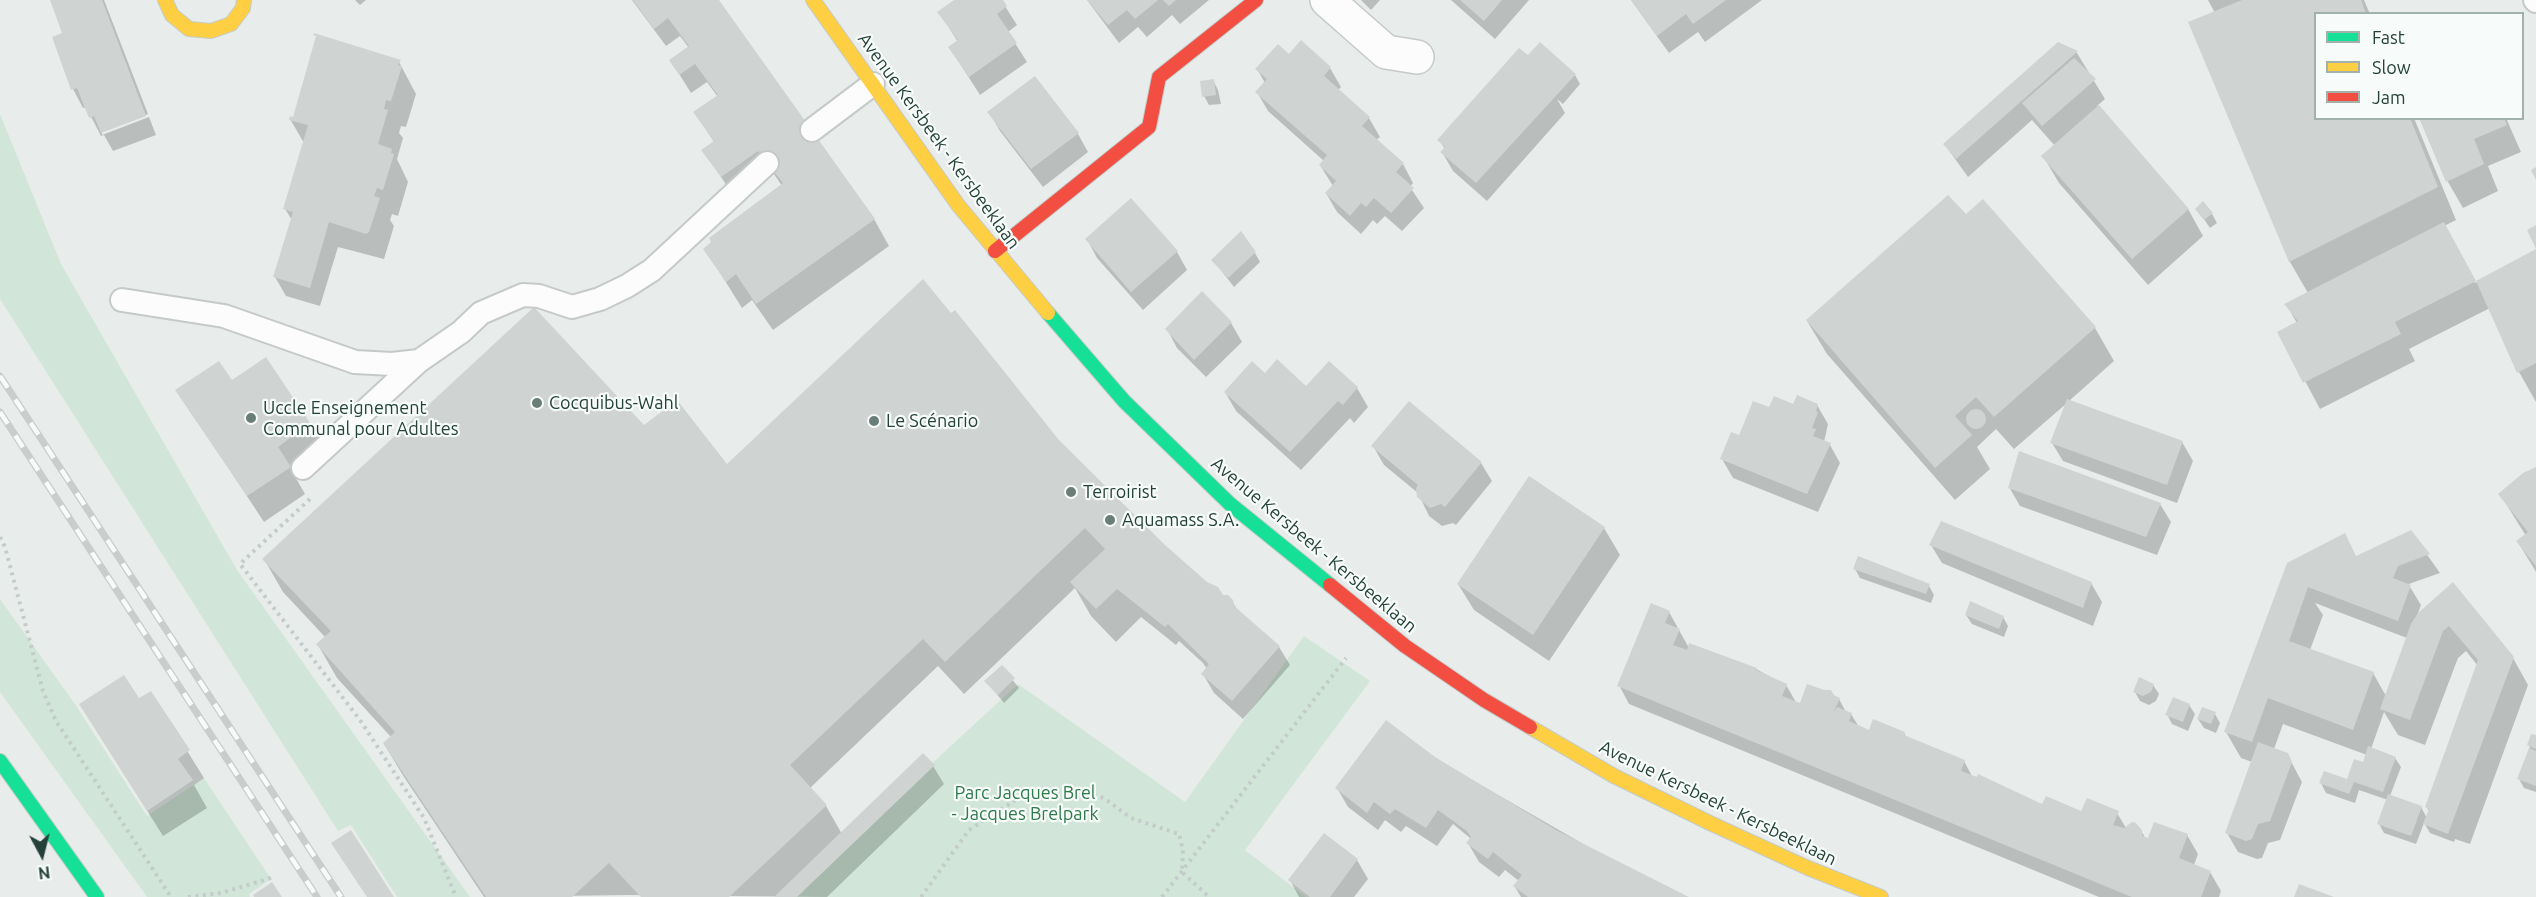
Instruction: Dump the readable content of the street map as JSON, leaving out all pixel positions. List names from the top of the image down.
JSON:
{
  "streets": {
    "street": ["Avenue Kersbeek - Kersbeeklaan"]
  },
  "parks": ["Parc Jacques Brel - Jacques Brelpark"],
  "places": [
    "Cocquibus-Wahl",
    "Uccle Enseignement Communal pour Adultes",
    "Le Scénario",
    "Terroirist",
    "Aquamass S.A."
  ],
  "legend": ["Fast", "Slow", "Jam"],
  "north": "bottom"
}
